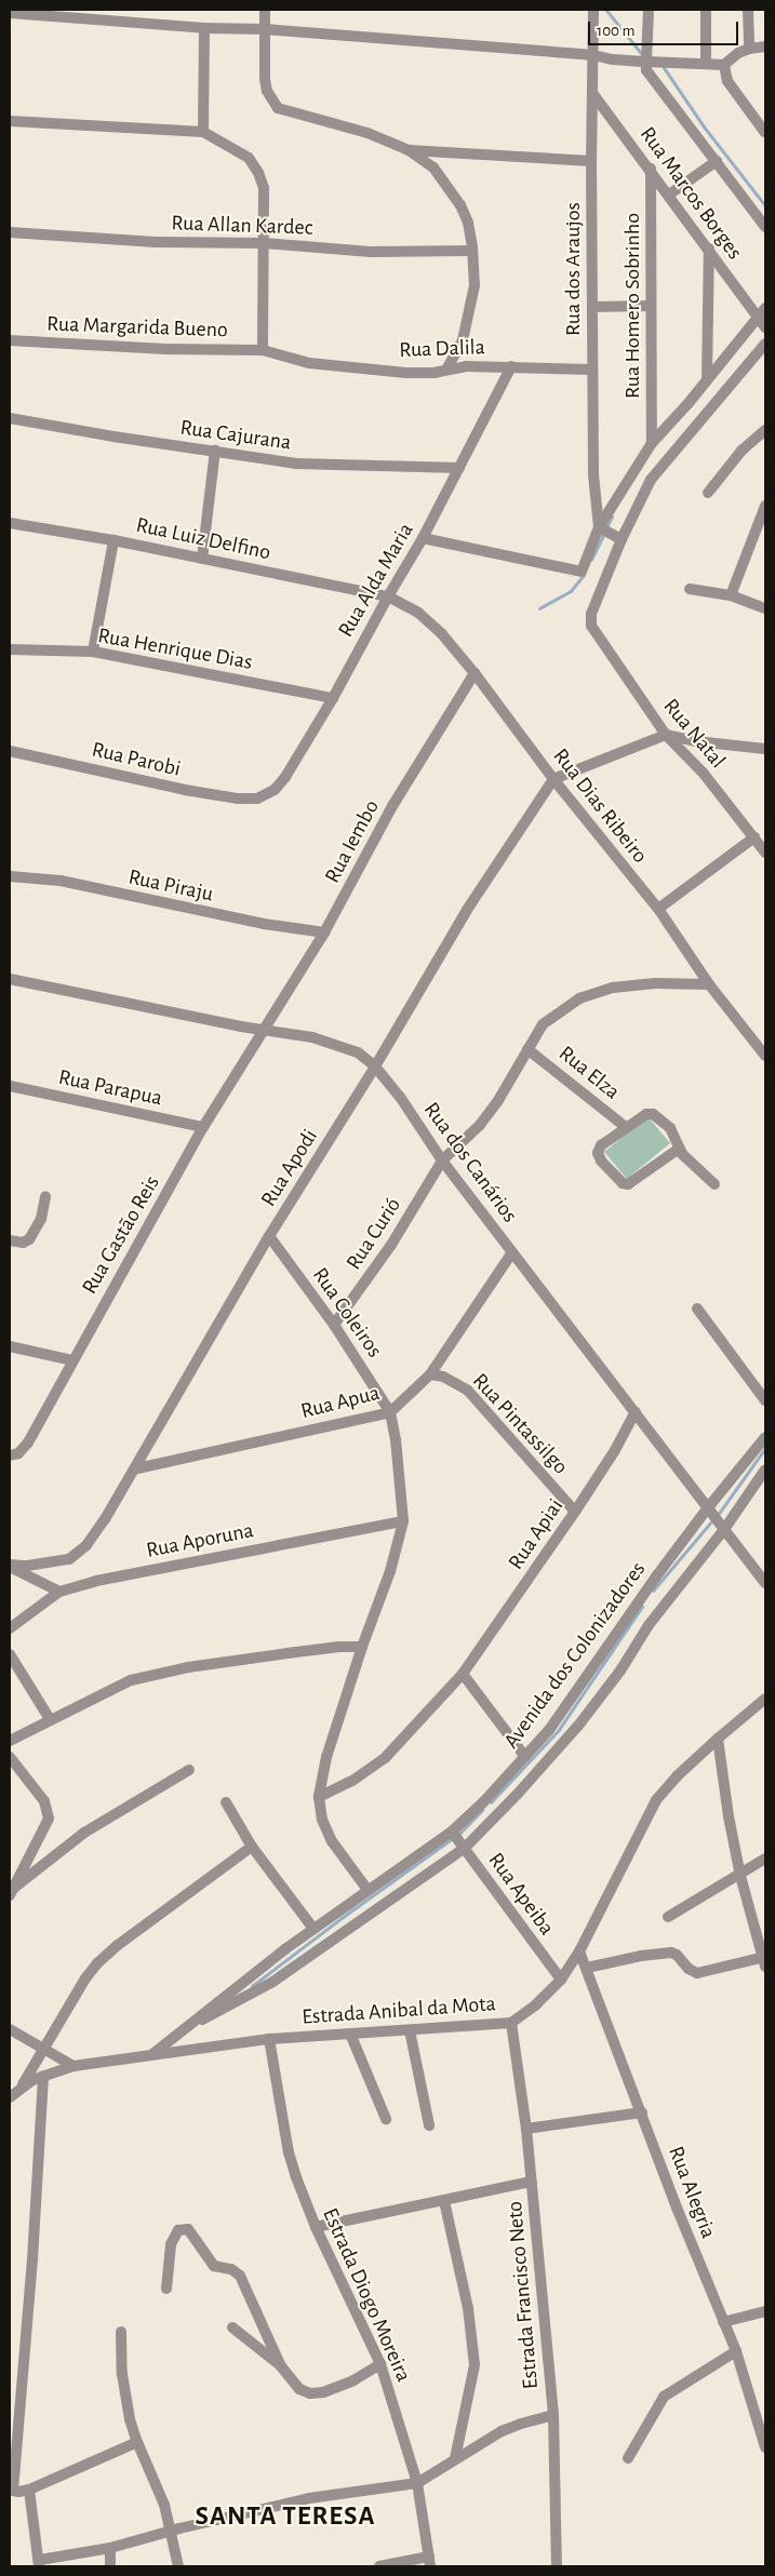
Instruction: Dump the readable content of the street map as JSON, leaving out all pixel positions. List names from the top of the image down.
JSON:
{
  "streets": {
    "street": [
      "Rua Marcos Borges",
      "Rua Allan Kardec",
      "Rua dos Araujos",
      "Rua Homero Sobrinho",
      "Rua Margarida Bueno",
      "Rua Dalila",
      "Rua Cajurana",
      "Rua Luiz Delfino",
      "Rua Alda Maria",
      "Rua Henrique Dias",
      "Rua Natal",
      "Rua Parobi",
      "Rua Dias Ribeiro",
      "Rua Iembo",
      "Rua Piraju",
      "Rua Elza",
      "Rua Parapua",
      "Rua dos Canários",
      "Rua Apodi",
      "Rua Curió",
      "Rua Gastão Reis",
      "Rua Coleiros",
      "Rua Apua",
      "Rua Pintassilgo",
      "Rua Apiai",
      "Rua Aporuna",
      "Avenida dos Colonizadores",
      "Rua Apeiba",
      "Estrada Anibal da Mota",
      "Rua Alegria",
      "Estrada Diogo Moreira",
      "Estrada Francisco Neto"
    ]
  },
  "crossings": [
    ["Rua Marcos Borges", "Rua dos Araujos"],
    ["Rua Marcos Borges", "Rua Homero Sobrinho"],
    ["Rua dos Araujos", "Rua Dalila"],
    ["Rua Margarida Bueno", "Rua Dalila"],
    ["Rua Dalila", "Rua Alda Maria"],
    ["Rua Cajurana", "Rua Alda Maria"],
    ["Rua Luiz Delfino", "Rua Alda Maria"],
    ["Rua Luiz Delfino", "Rua Dias Ribeiro"],
    ["Rua Alda Maria", "Rua Henrique Dias"],
    ["Rua Alda Maria", "Rua Parobi"],
    ["Rua Alda Maria", "Rua Dias Ribeiro"],
    ["Rua Dias Ribeiro", "Rua Iembo"],
    ["Rua Dias Ribeiro", "Rua Apodi"],
    ["Rua Dias Ribeiro", "Rua Curió"],
    ["Rua Iembo", "Rua Piraju"],
    ["Rua Iembo", "Rua dos Canários"],
    ["Rua Iembo", "Rua Gastão Reis"],
    ["Rua Elza", "Rua Curió"],
    ["Rua Parapua", "Rua Gastão Reis"],
    ["Rua dos Canários", "Rua Apodi"],
    ["Rua dos Canários", "Rua Curió"],
    ["Rua dos Canários", "Rua Gastão Reis"],
    ["Rua dos Canários", "Rua Apua"],
    ["Rua dos Canários", "Rua Apiai"],
    ["Rua dos Canários", "Avenida dos Colonizadores"],
    ["Rua Apodi", "Rua Coleiros"],
    ["Rua Apodi", "Rua Apua"],
    ["Rua Curió", "Rua Coleiros"],
    ["Rua Coleiros", "Rua Apua"],
    ["Rua Apua", "Rua Pintassilgo"],
    ["Rua Pintassilgo", "Rua Apiai"],
    ["Avenida dos Colonizadores", "Rua Apeiba"],
    ["Avenida dos Colonizadores", "Estrada Anibal da Mota"],
    ["Rua Apeiba", "Estrada Anibal da Mota"],
    ["Estrada Anibal da Mota", "Rua Alegria"],
    ["Estrada Anibal da Mota", "Estrada Diogo Moreira"],
    ["Estrada Anibal da Mota", "Estrada Francisco Neto"]
  ],
  "districts": ["SANTA TERESA"],
  "scale_bar": "100 m"
}
